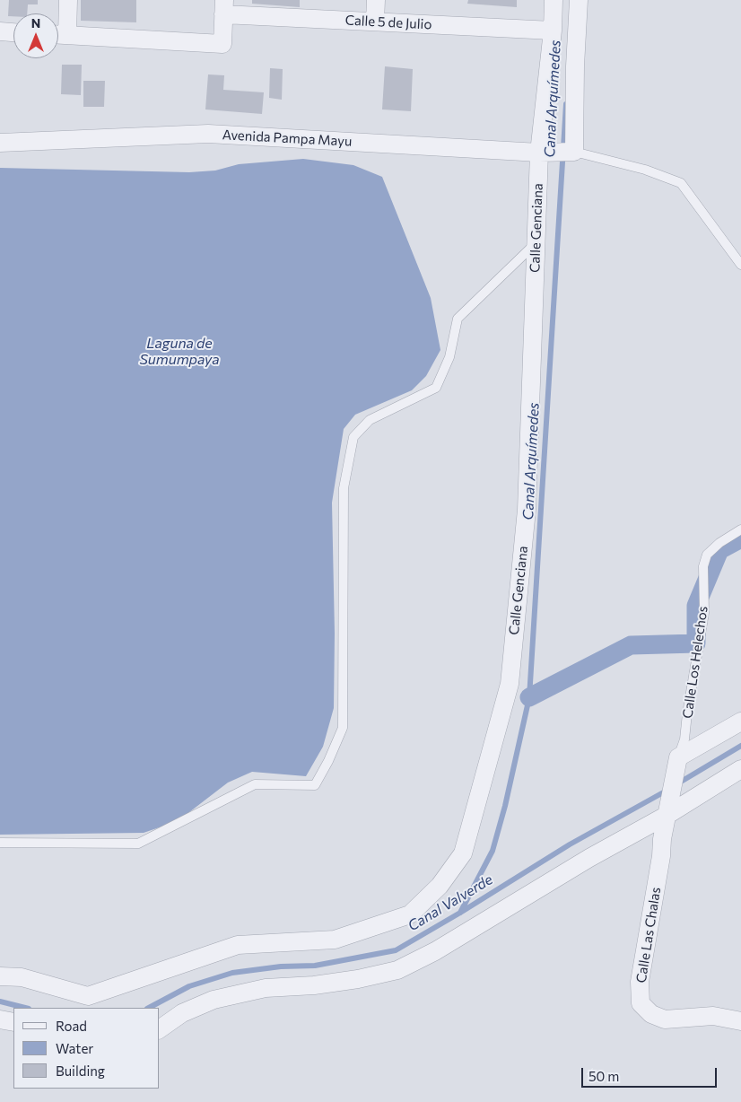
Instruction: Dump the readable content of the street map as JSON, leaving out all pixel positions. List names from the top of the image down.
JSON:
{
  "streets": {
    "street": [
      "Calle 5 de Julio",
      "Avenida Pampa Mayu",
      "Calle Genciana",
      "Calle Las Chalas"
    ],
    "lane": ["Calle Los Helechos"]
  },
  "crossings": [
    ["Calle 5 de Julio", "Calle Genciana"],
    ["Avenida Pampa Mayu", "Calle Genciana"]
  ],
  "water": ["Canal Arquímedes", "Laguna de Sumumpaya", "Canal Valverde"],
  "legend": ["Road", "Water", "Building"],
  "scale_bar": "50 m",
  "north": "top"
}
